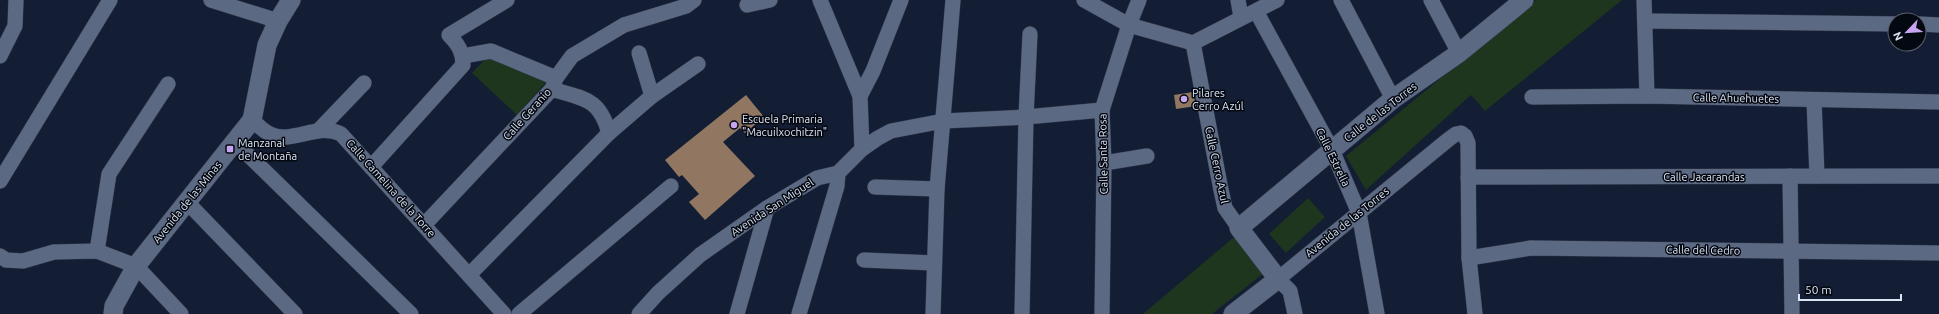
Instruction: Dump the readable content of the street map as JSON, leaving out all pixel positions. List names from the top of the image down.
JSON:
{
  "streets": {
    "street": [
      "Calle Ahuehuetes",
      "Calle de las Torres",
      "Calle Geranio",
      "Calle Santa Rosa",
      "Calle Estrella",
      "Calle Cerro Azul",
      "Calle Jacarandas",
      "Calle Camelina de la Torre",
      "Avenida de las Minas",
      "Avenida San Miguel",
      "Avenida de las Torres",
      "Calle del Cedro"
    ]
  },
  "crossings": [
    ["Calle de las Torres", "Calle Estrella"],
    ["Calle de las Torres", "Calle Cerro Azul"],
    ["Calle Geranio", "Calle Camelina de la Torre"],
    ["Calle Estrella", "Avenida de las Torres"],
    ["Calle Cerro Azul", "Avenida de las Torres"],
    ["Calle Jacarandas", "Avenida de las Torres"],
    ["Calle Camelina de la Torre", "Avenida de las Minas"]
  ],
  "places": {
    "other": ["Pilares Cerro Azúl", "Escuela Primaria \"Macuilxochitzin\""],
    "transit": ["Manzanal de Montaña"]
  },
  "scale_bar": "50 m",
  "north": "bottom left"
}
